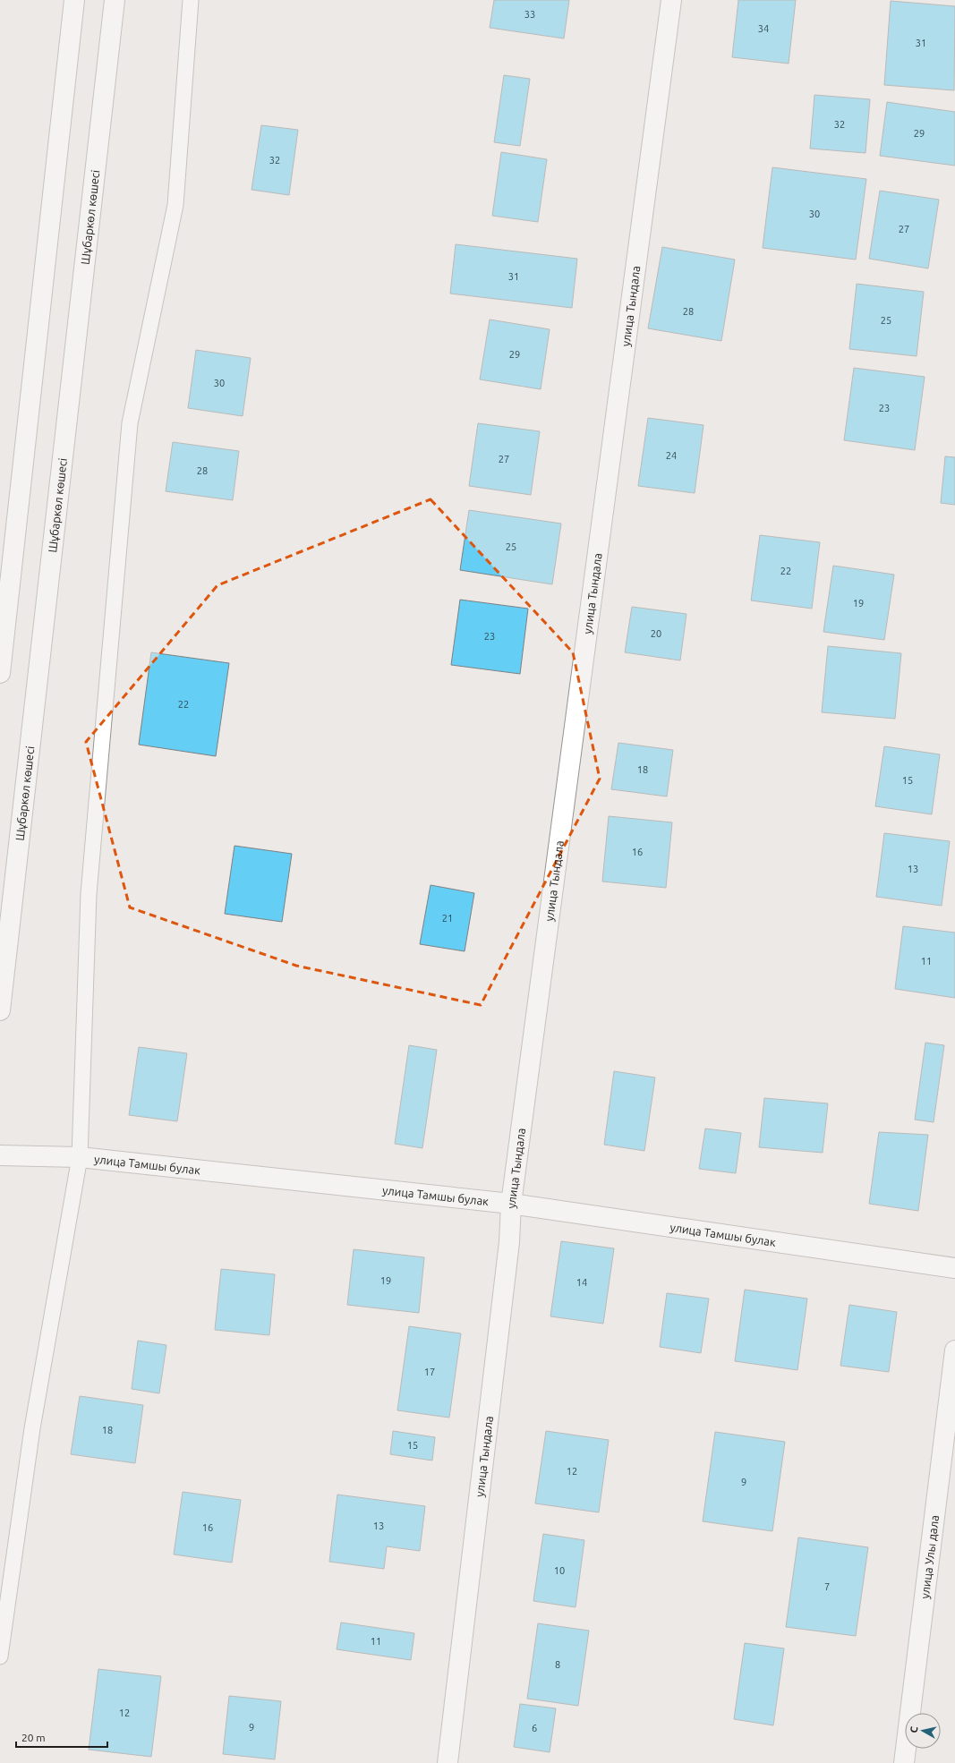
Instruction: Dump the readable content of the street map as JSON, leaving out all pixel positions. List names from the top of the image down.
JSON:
{
  "streets": {
    "street": [
      "Шұбаркөл көшесі",
      "улица Тындала",
      "улица Тамшы булак",
      "улица Улы дала"
    ]
  },
  "crossings": [
    ["улица Тындала", "улица Тамшы булак"]
  ],
  "house_numbers": [
    "33",
    "34",
    "31",
    "32",
    "29",
    "32",
    "30",
    "27",
    "31",
    "28",
    "25",
    "29",
    "30",
    "23",
    "24",
    "27",
    "28",
    "25",
    "22",
    "19",
    "20",
    "23",
    "22",
    "18",
    "15",
    "16",
    "13",
    "21",
    "11",
    "19",
    "14",
    "17",
    "18",
    "15",
    "12",
    "9",
    "13",
    "16",
    "10",
    "7",
    "11",
    "8",
    "12",
    "9",
    "6"
  ],
  "scale_bar": "20 m",
  "north": "left"
}
